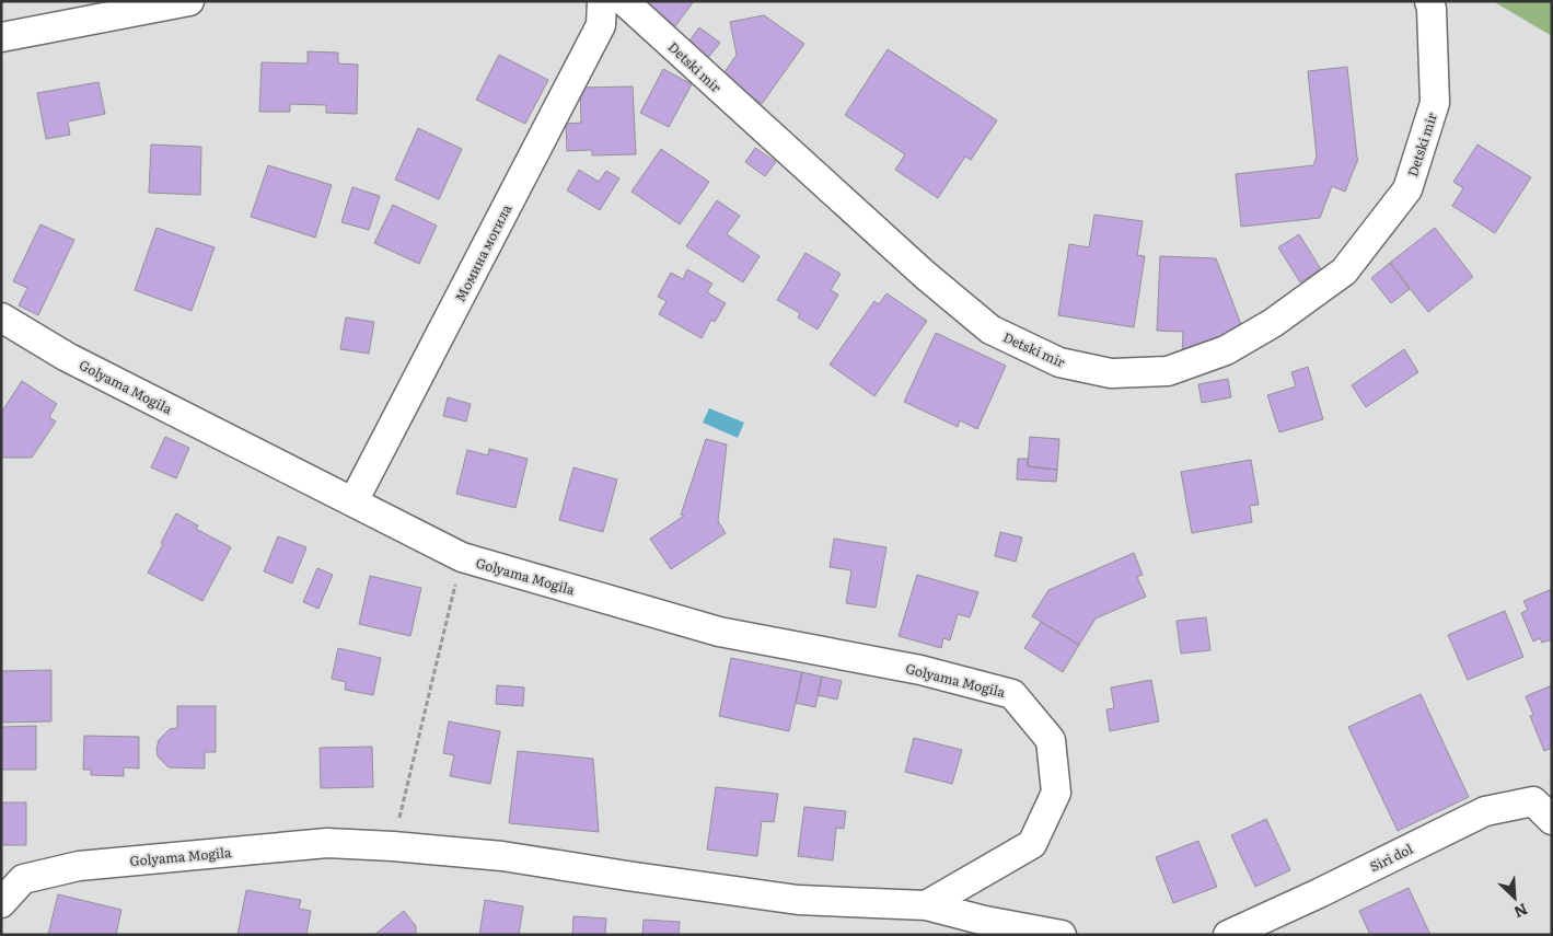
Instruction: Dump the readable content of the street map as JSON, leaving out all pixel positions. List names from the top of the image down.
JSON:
{
  "streets": {
    "street": [
      "Detski mir",
      "Момина могила",
      "Golyama Mogila",
      "Siri dol"
    ]
  },
  "crossings": [
    ["Момина могила", "Golyama Mogila"]
  ],
  "north": "bottom right"
}
